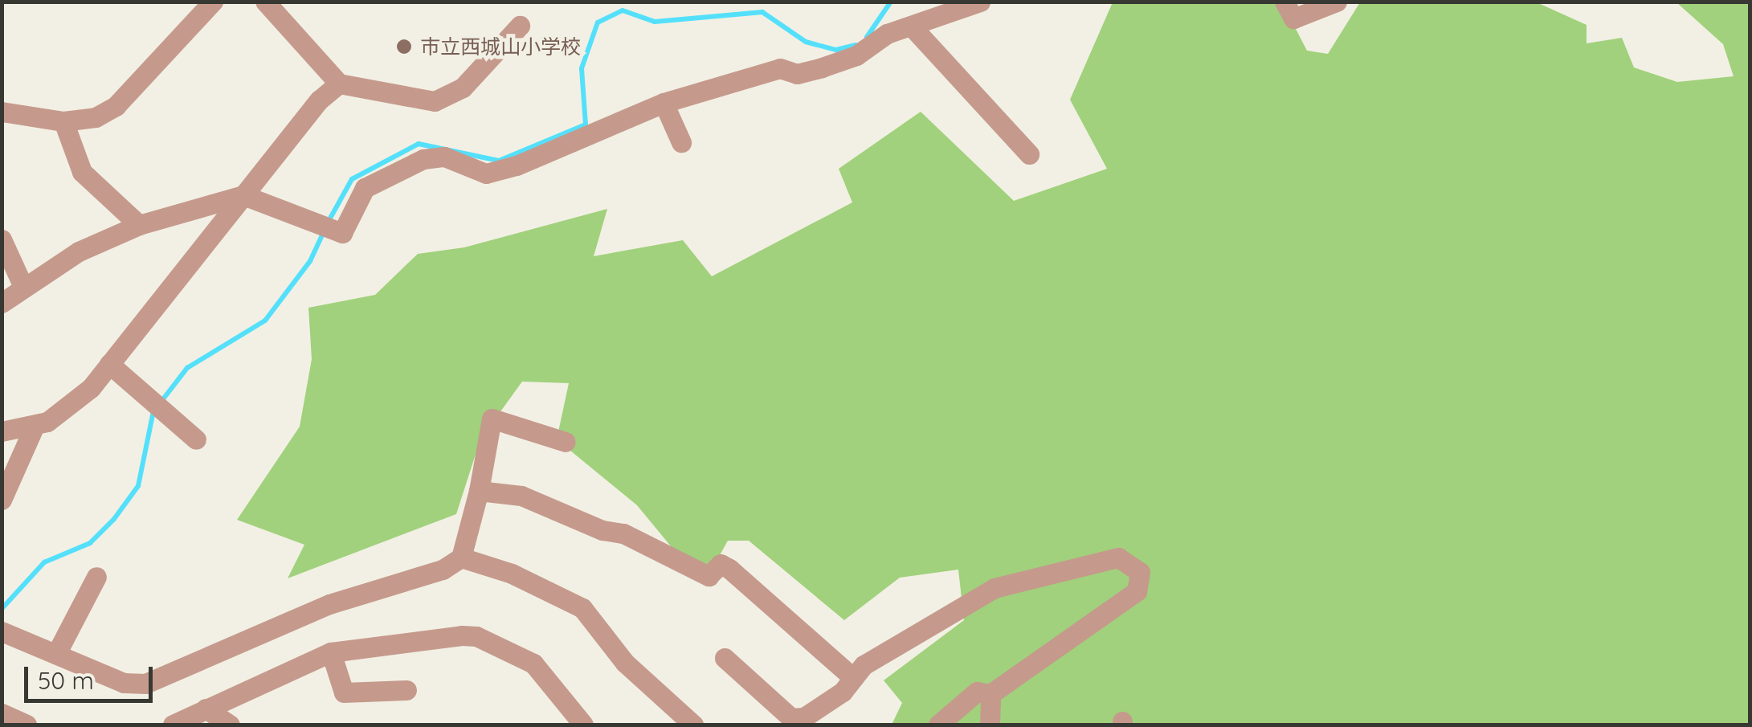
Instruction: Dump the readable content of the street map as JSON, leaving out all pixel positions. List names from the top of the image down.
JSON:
{
  "places": ["市立西城山小学校"],
  "scale_bar": "50 m"
}
